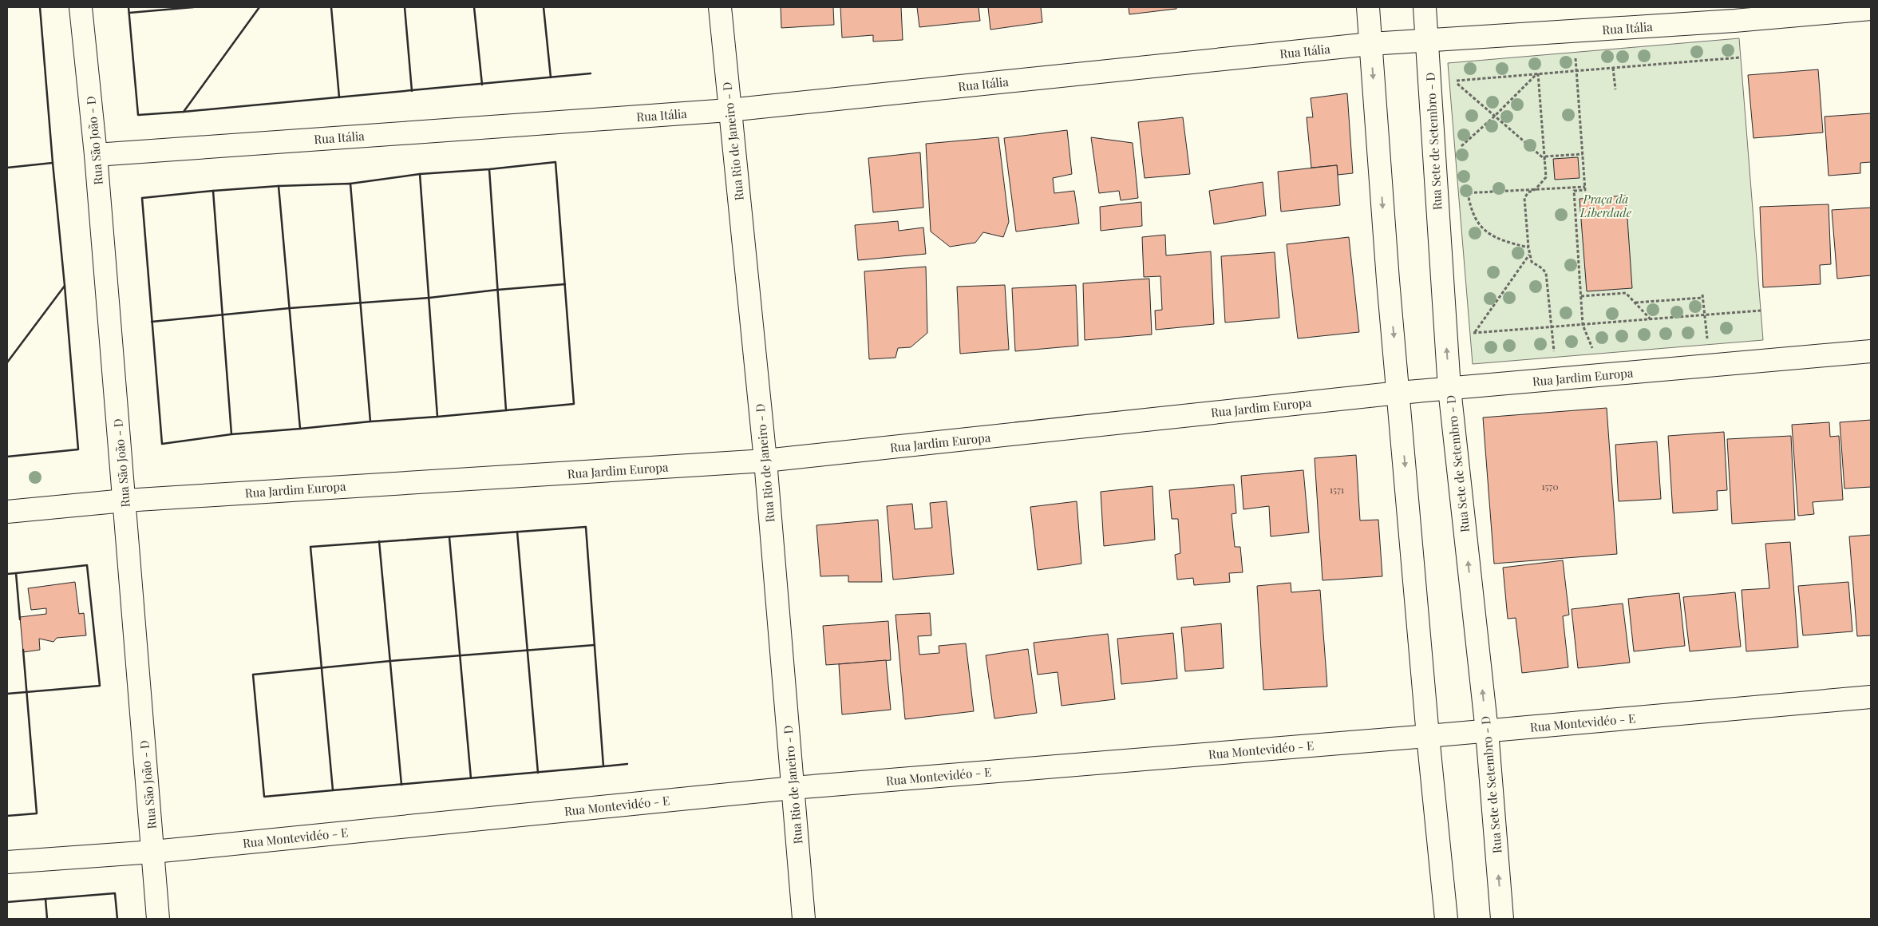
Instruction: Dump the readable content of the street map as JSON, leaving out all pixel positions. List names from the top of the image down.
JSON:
{
  "streets": {
    "street": [
      "Rua Itália",
      "Rua São João - D",
      "Rua Rio de Janeiro - D",
      "Rua Sete de Setembro - D",
      "Rua Jardim Europa",
      "Rua Montevidéo - E"
    ]
  },
  "crossings": [
    ["Rua Itália", "Rua São João - D"],
    ["Rua Itália", "Rua Rio de Janeiro - D"],
    ["Rua Itália", "Rua Sete de Setembro - D"],
    ["Rua São João - D", "Rua Jardim Europa"],
    ["Rua São João - D", "Rua Montevidéo - E"],
    ["Rua Rio de Janeiro - D", "Rua Jardim Europa"],
    ["Rua Rio de Janeiro - D", "Rua Montevidéo - E"],
    ["Rua Sete de Setembro - D", "Rua Jardim Europa"],
    ["Rua Sete de Setembro - D", "Rua Montevidéo - E"]
  ],
  "parks": ["Praça da Liberdade"],
  "house_numbers": ["1570", "1571"]
}
